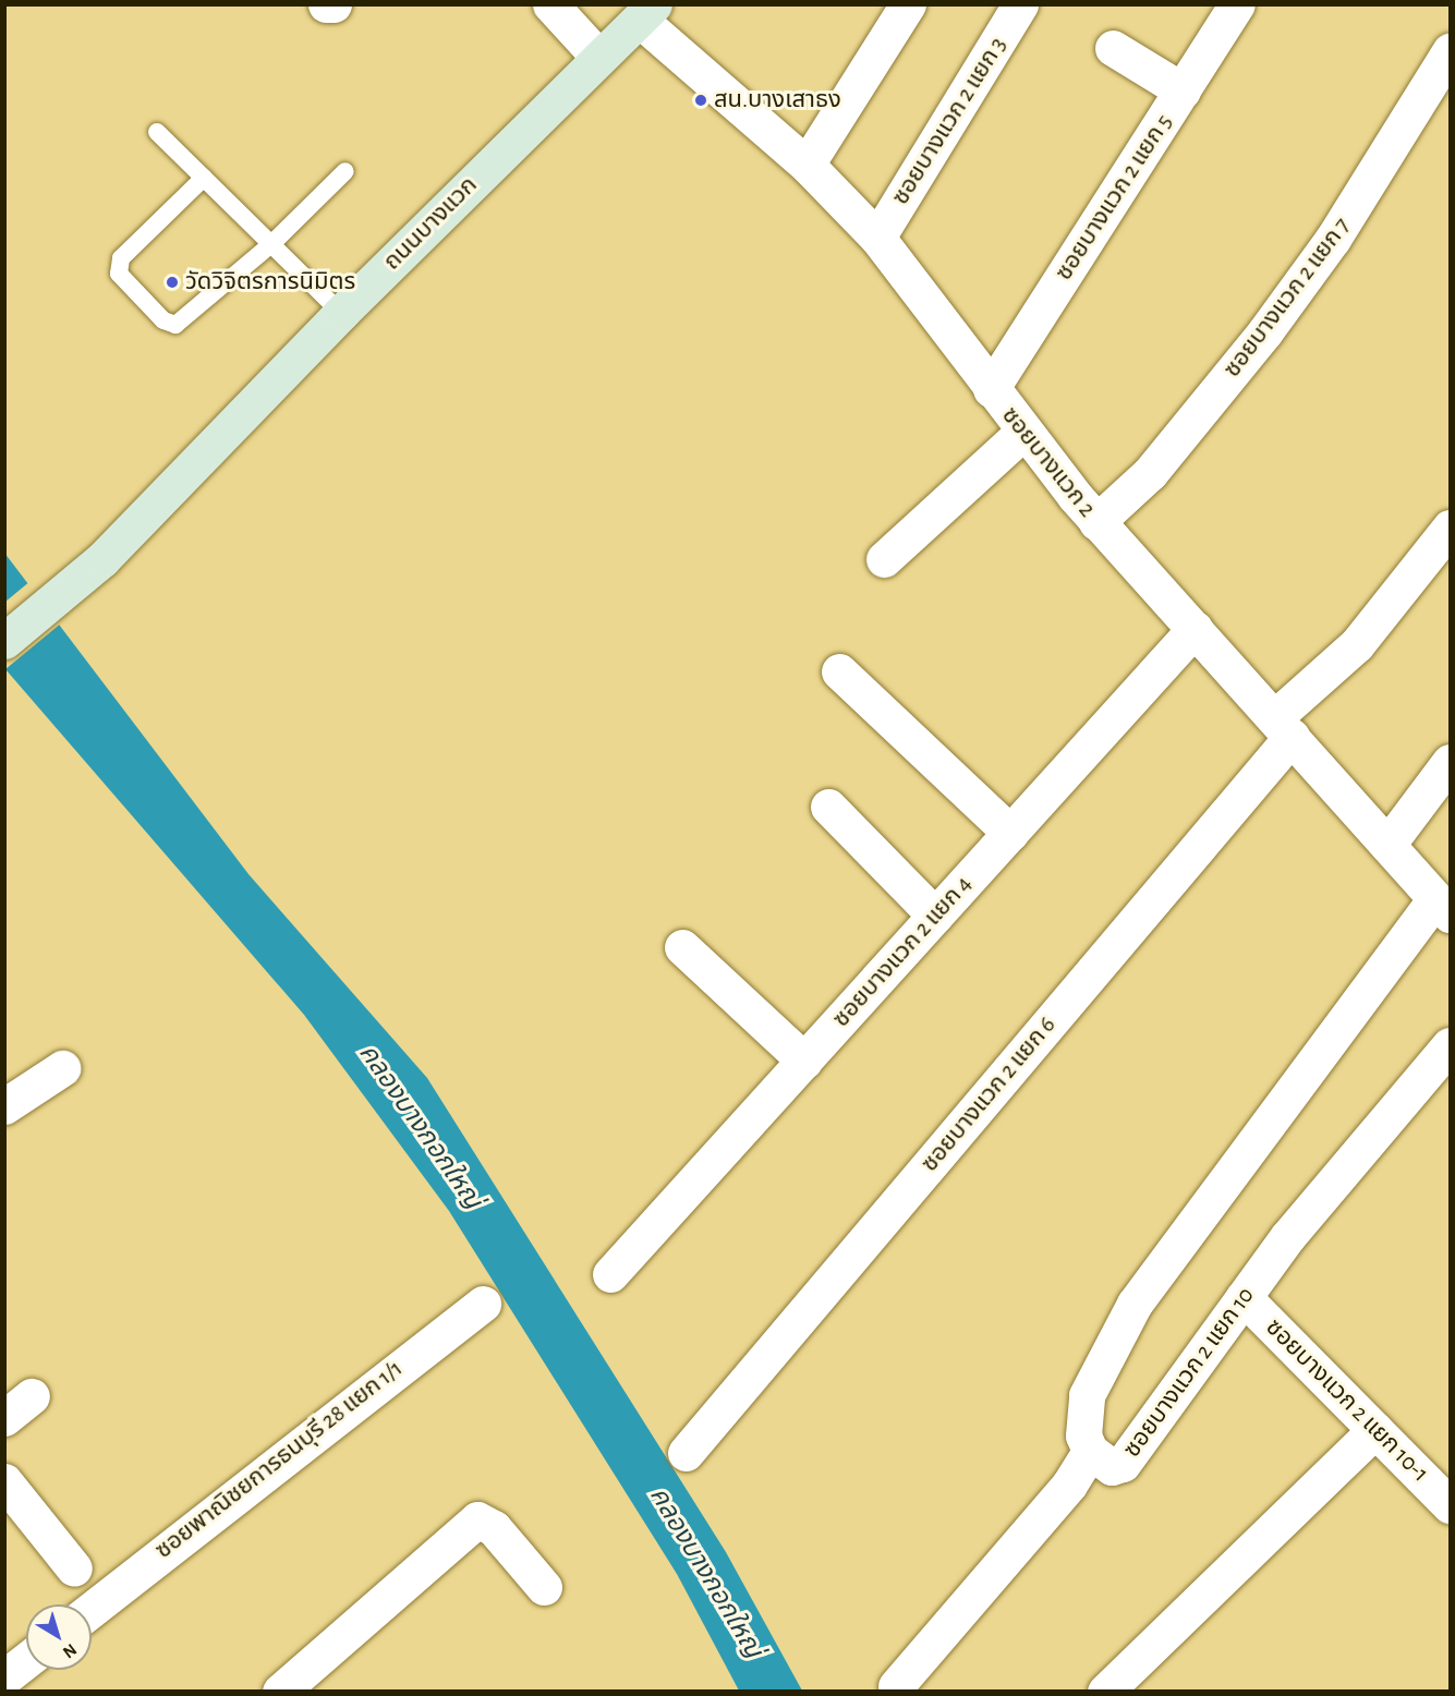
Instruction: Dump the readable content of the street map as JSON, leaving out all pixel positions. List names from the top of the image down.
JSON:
{
  "streets": {
    "main road": ["ถนนบางแวก"],
    "street": [
      "ซอยบางแวก 2 แยก 3",
      "ซอยบางแวก 2 แยก 5",
      "ซอยบางแวก 2 แยก 7",
      "ซอยบางแวก 2",
      "ซอยบางแวก 2 แยก 4",
      "ซอยบางแวก 2 แยก 6",
      "ซอยบางแวก 2 แยก 10",
      "ซอยบางแวก 2 แยก 10-1",
      "ซอยพาณิชยการธนบุรี 28 แยก 1/1"
    ]
  },
  "crossings": [
    ["ซอยบางแวก 2 แยก 3", "ซอยบางแวก 2"],
    ["ซอยบางแวก 2 แยก 5", "ซอยบางแวก 2"],
    ["ถนนบางแวก", "ซอยบางแวก 2"],
    ["ซอยบางแวก 2 แยก 7", "ซอยบางแวก 2"],
    ["ซอยบางแวก 2", "ซอยบางแวก 2 แยก 4"],
    ["ซอยบางแวก 2", "ซอยบางแวก 2 แยก 6"],
    ["ซอยบางแวก 2 แยก 10", "ซอยบางแวก 2 แยก 10-1"]
  ],
  "water": ["คลองบางกอกใหญ่"],
  "places": ["สน.บางเสาธง", "วัดวิจิตรการนิมิตร"],
  "north": "bottom right"
}
